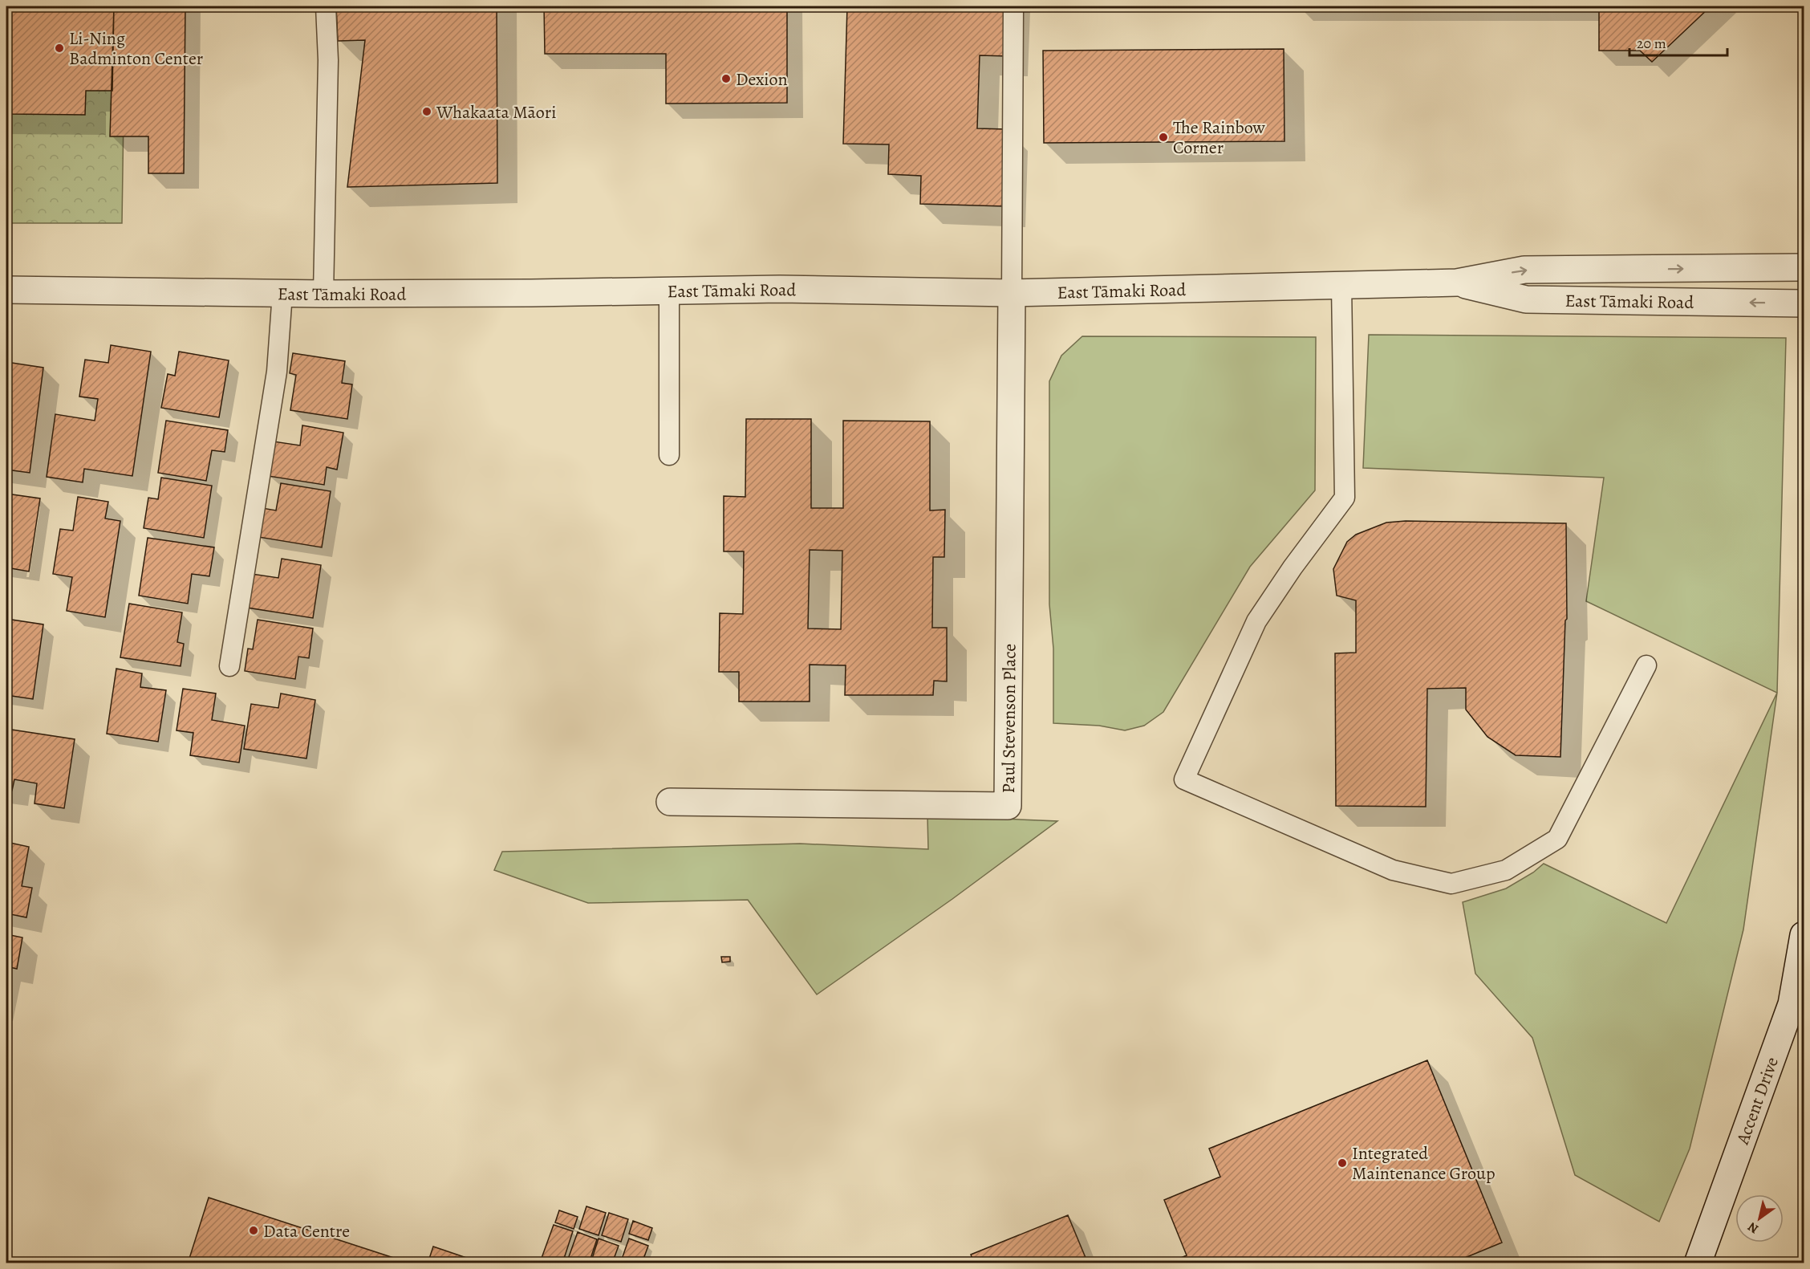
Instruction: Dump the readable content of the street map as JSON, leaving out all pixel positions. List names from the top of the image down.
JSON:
{
  "streets": {
    "street": ["East Tāmaki Road", "Paul Stevenson Place", "Accent Drive"]
  },
  "crossings": [
    ["East Tāmaki Road", "Paul Stevenson Place"]
  ],
  "places": [
    "Li-Ning Badminton Center",
    "Dexion",
    "Whakaata Māori",
    "The Rainbow Corner",
    "Integrated Maintenance Group",
    "Data Centre"
  ],
  "scale_bar": "20 m",
  "north": "bottom left"
}
